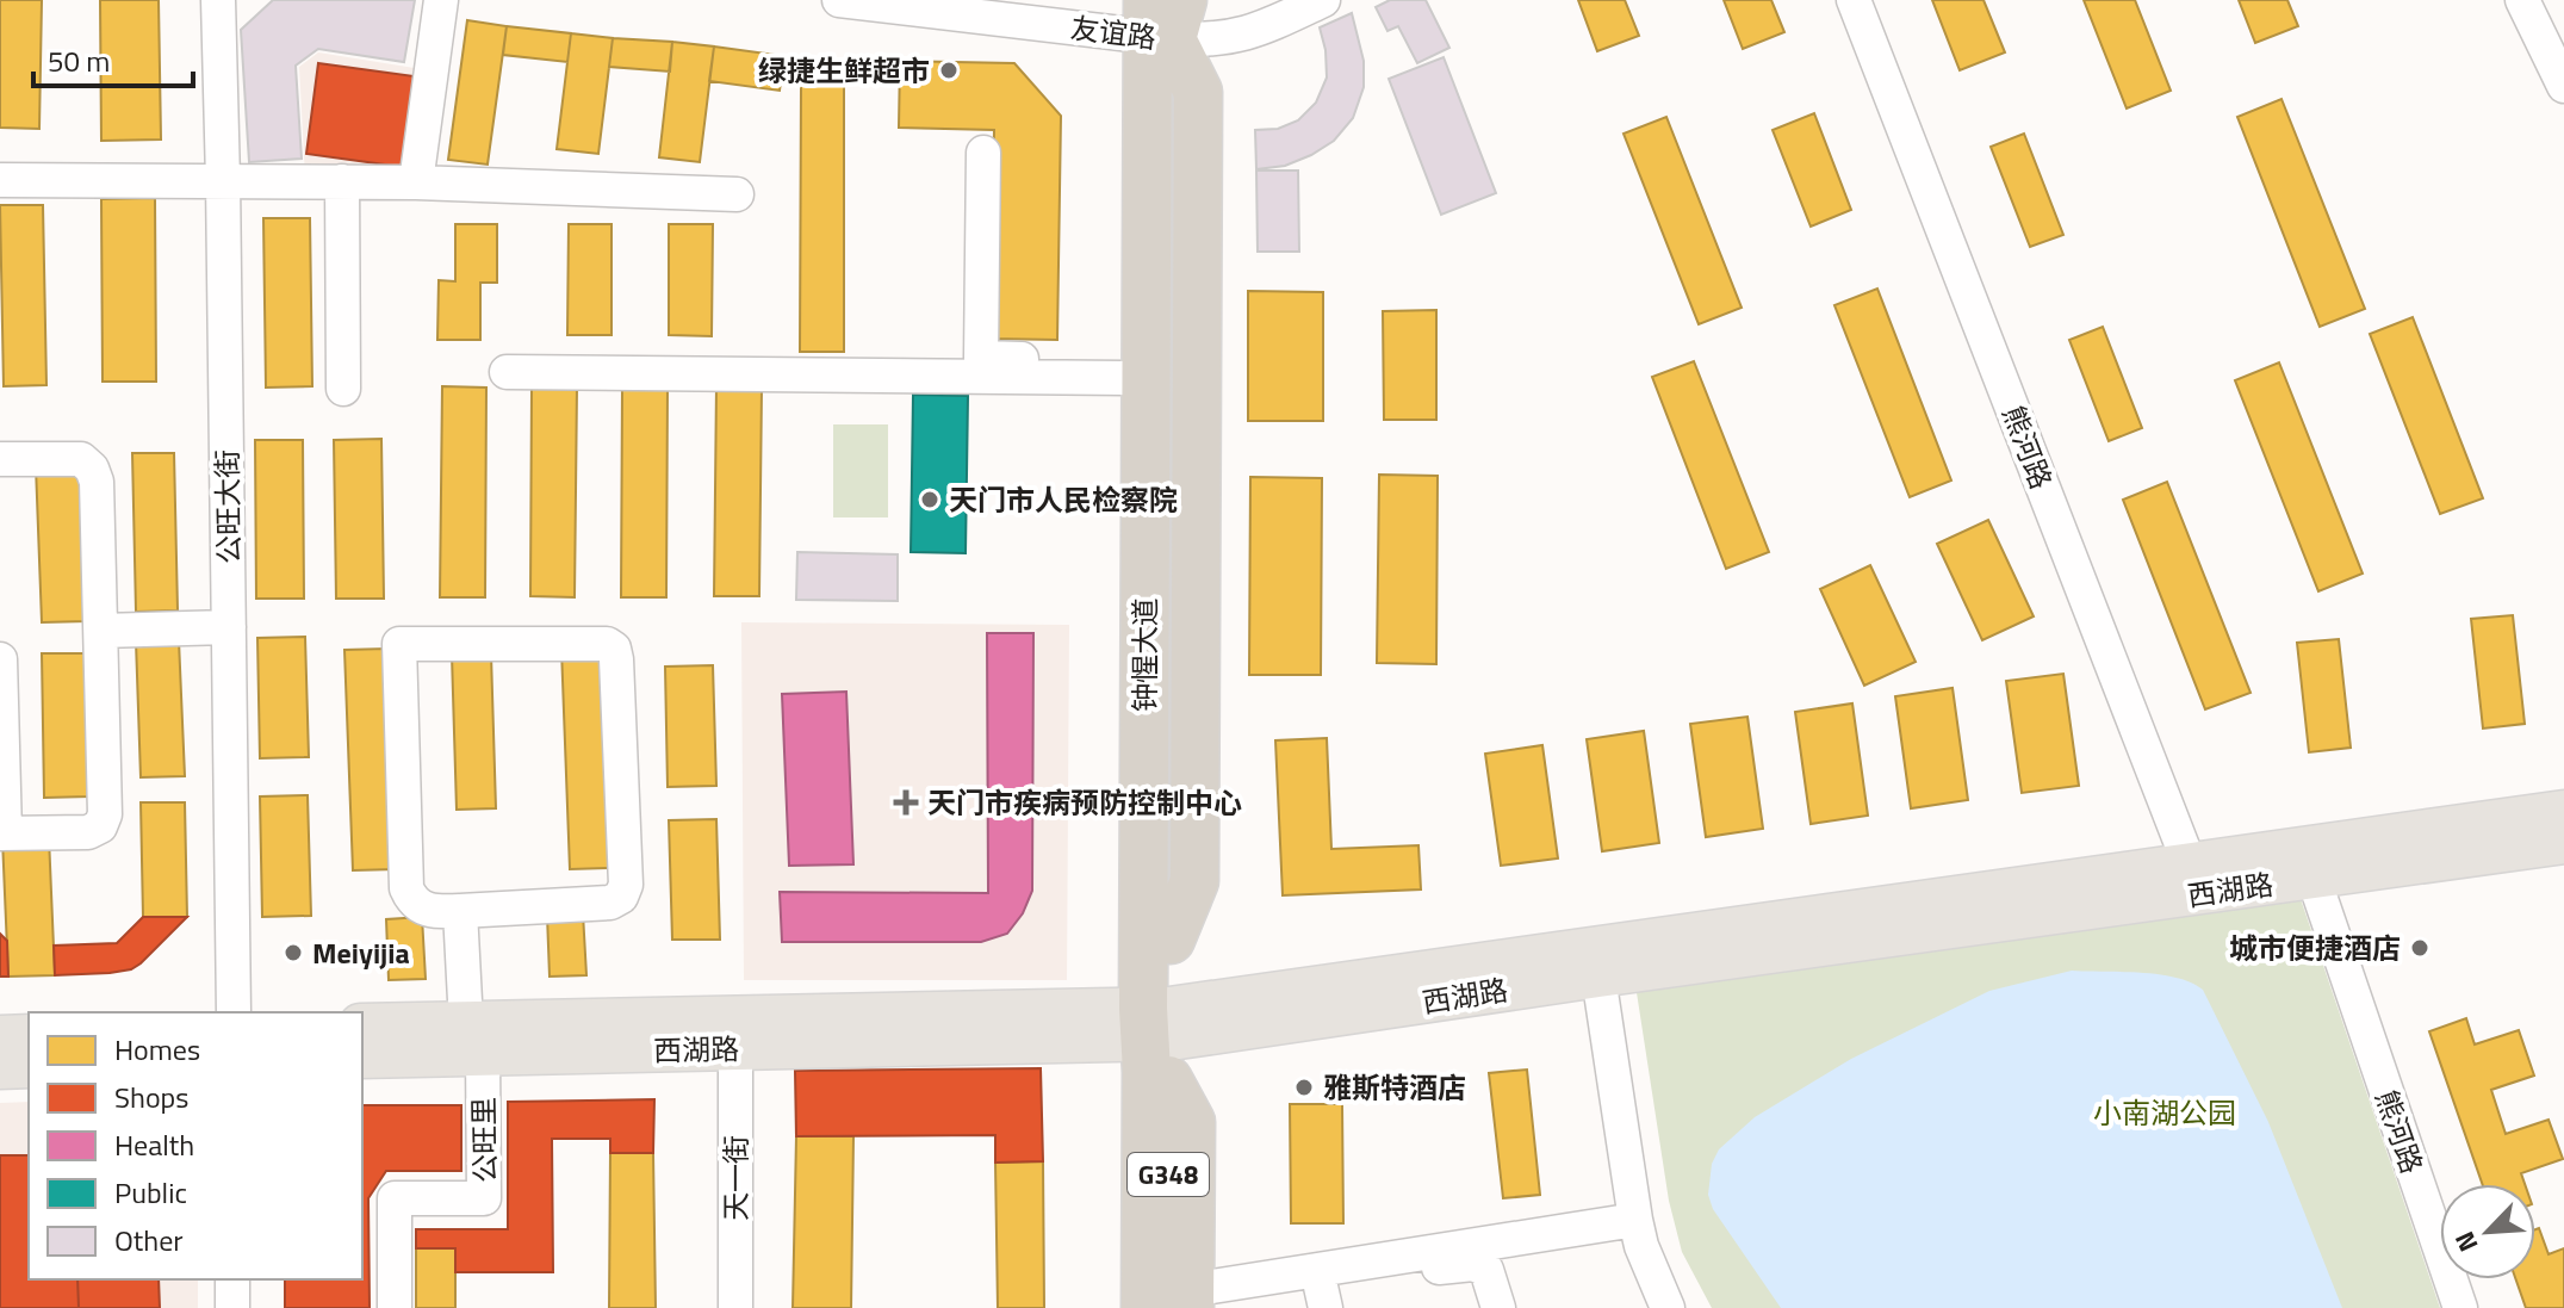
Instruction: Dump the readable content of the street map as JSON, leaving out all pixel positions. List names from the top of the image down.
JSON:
{
  "streets": {
    "highway": ["G348"],
    "main road": ["西湖路"],
    "street": [
      "友谊路",
      "熊河路",
      "公旺大街",
      "公旺里",
      "天一街"
    ]
  },
  "crossings": [
    ["熊河路", "西湖路"],
    ["西湖路", "公旺里"],
    ["西湖路", "G348"],
    ["西湖路", "天一街"]
  ],
  "parks": ["小南湖公园"],
  "places": {
    "other": [
      "绿捷生鲜超市",
      "天门市人民检察院",
      "城市便捷酒店",
      "Meiyijia",
      "雅斯特酒店"
    ],
    "health": ["天门市疾病预防控制中心"]
  },
  "legend": [
    "Homes",
    "Shops",
    "Health",
    "Public",
    "Other"
  ],
  "scale_bar": "50 m",
  "north": "bottom left"
}
